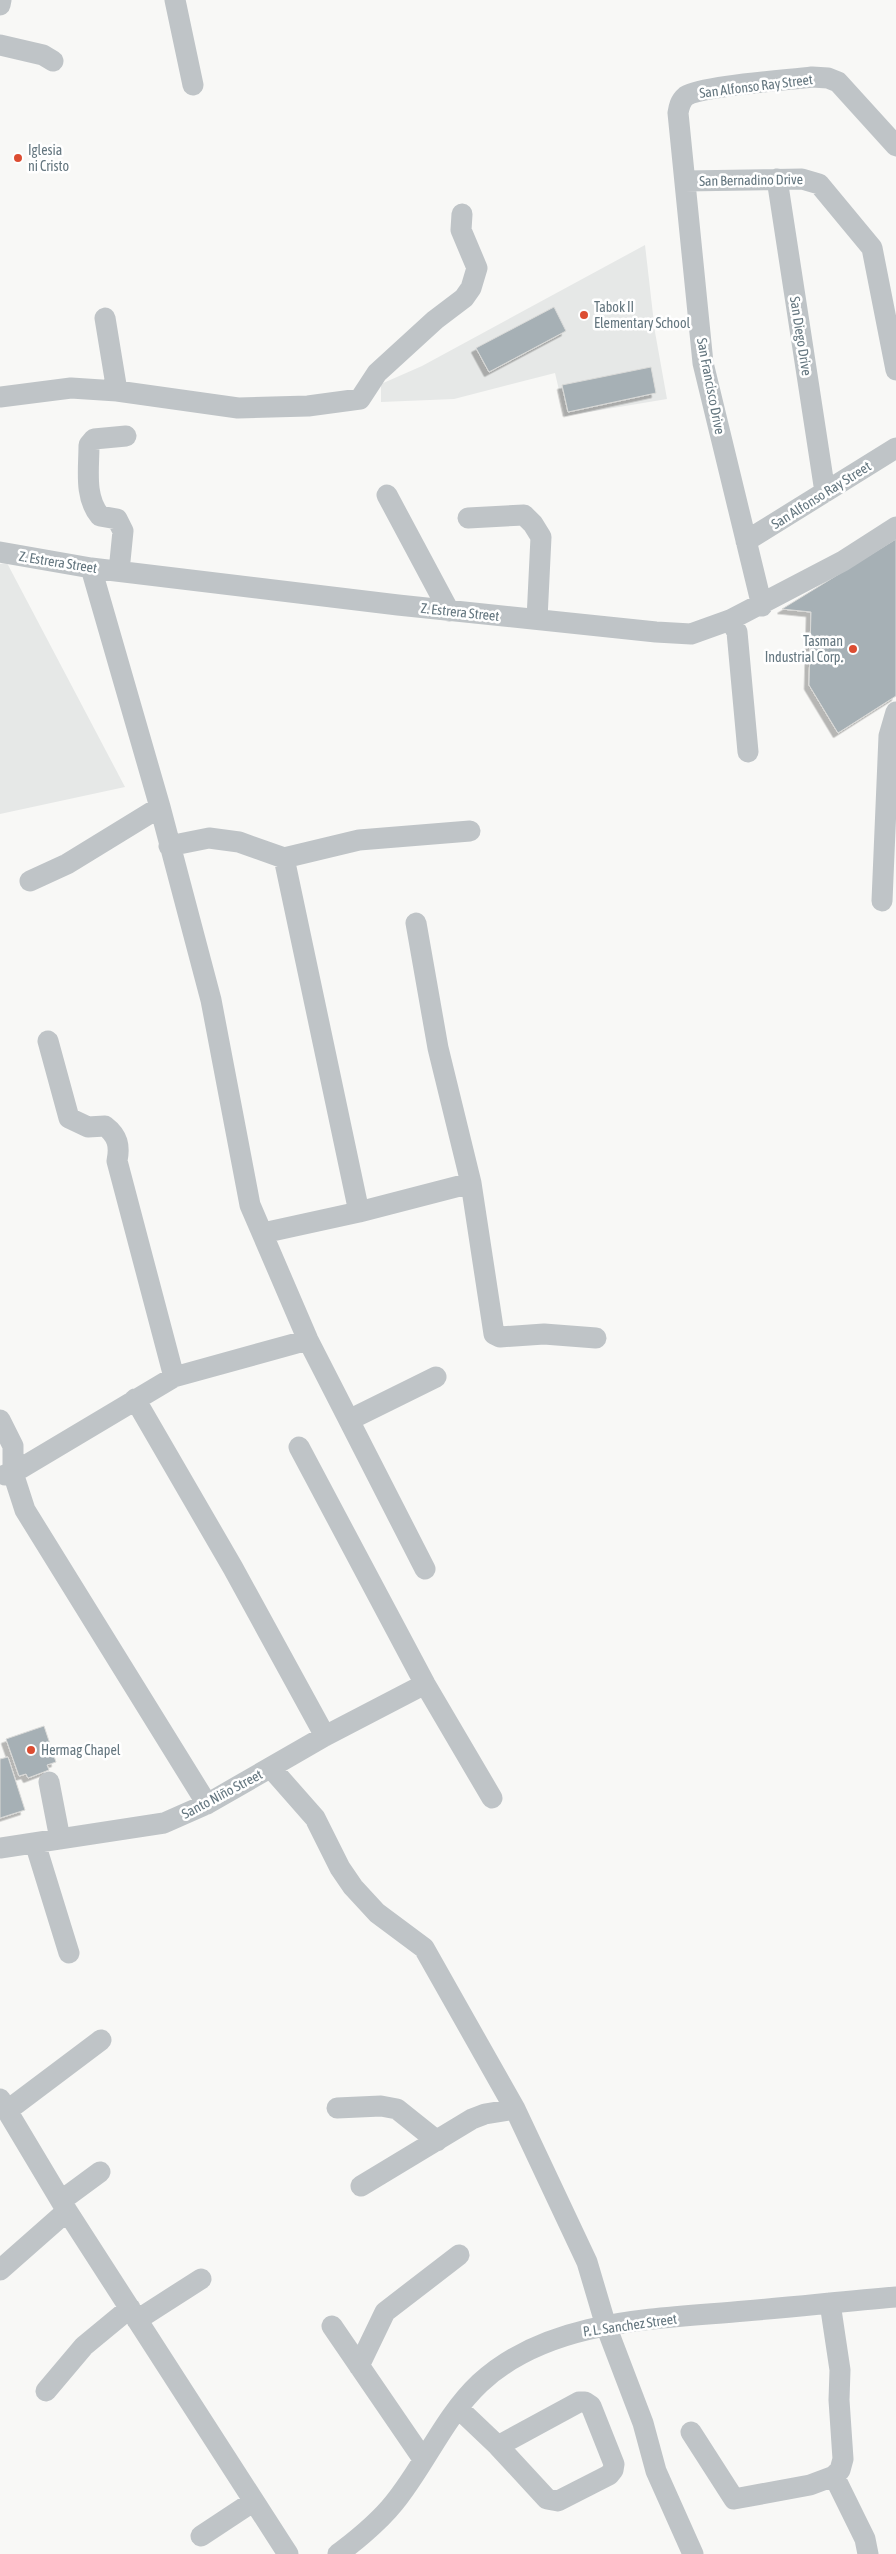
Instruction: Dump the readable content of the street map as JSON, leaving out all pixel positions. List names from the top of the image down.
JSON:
{
  "streets": {
    "street": [
      "San Alfonso Ray Street",
      "San Bernadino Drive",
      "San Diego Drive",
      "San Francisco Drive",
      "Z. Estrera Street",
      "Santo Niño Street",
      "P. L. Sanchez Street"
    ]
  },
  "crossings": [
    ["San Alfonso Ray Street", "San Diego Drive"],
    ["San Alfonso Ray Street", "San Francisco Drive"],
    ["San Bernadino Drive", "San Diego Drive"],
    ["San Bernadino Drive", "San Francisco Drive"],
    ["San Francisco Drive", "Z. Estrera Street"]
  ],
  "places": [
    "Iglesia ni Cristo",
    "Tabok II Elementary School",
    "Tasman Industrial Corp.",
    "Hermag Chapel"
  ]
}
